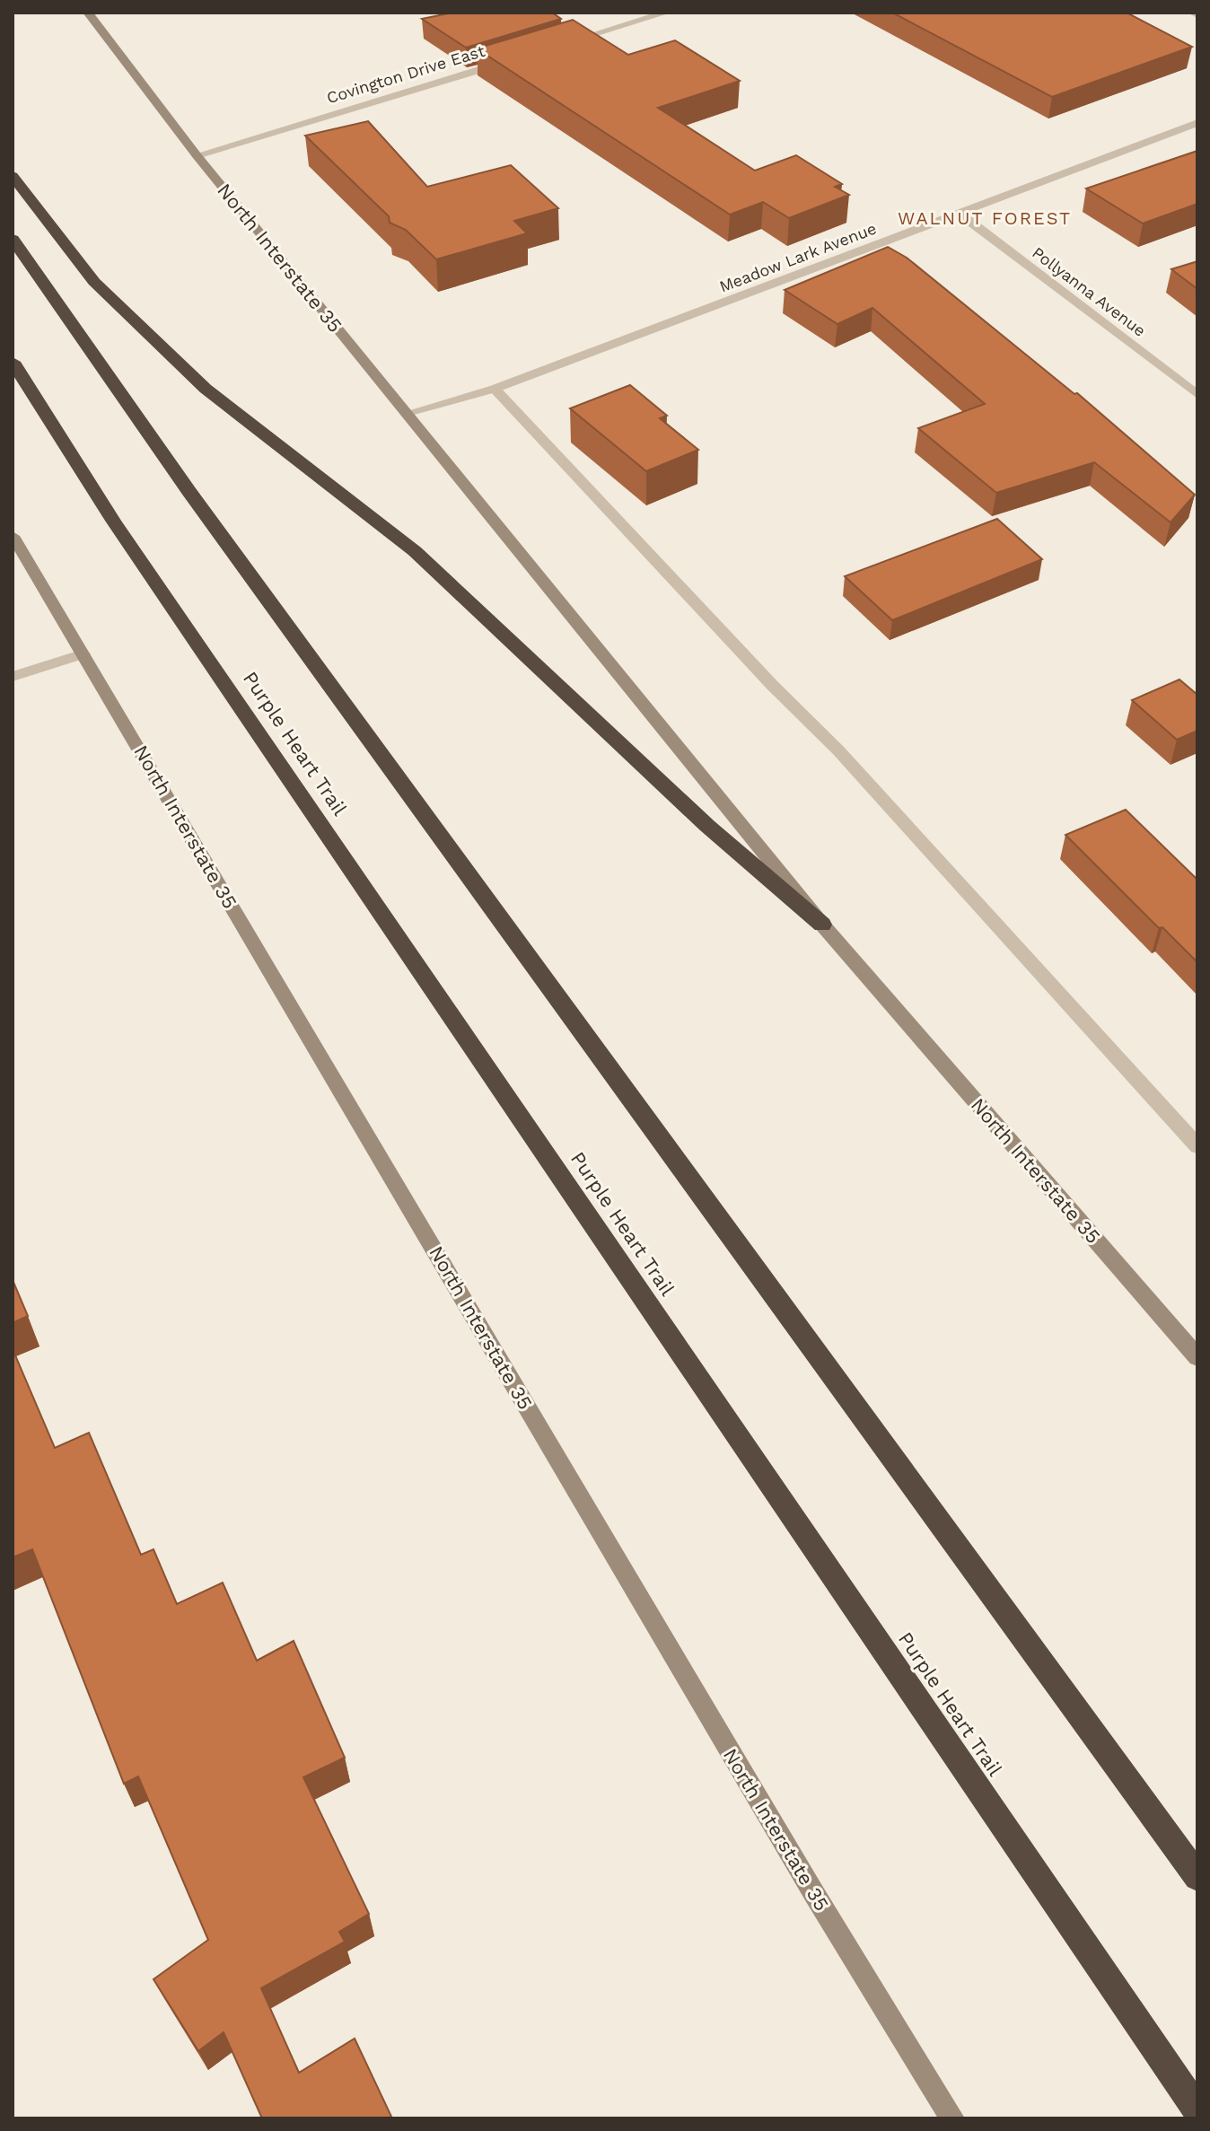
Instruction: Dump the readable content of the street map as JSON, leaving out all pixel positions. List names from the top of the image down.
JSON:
{
  "streets": {
    "highway": ["Purple Heart Trail"],
    "main road": ["North Interstate 35"],
    "street": ["Covington Drive East", "Meadow Lark Avenue", "Pollyanna Avenue"]
  },
  "crossings": [
    ["Covington Drive East", "North Interstate 35"],
    ["North Interstate 35", "Meadow Lark Avenue"],
    ["Meadow Lark Avenue", "Pollyanna Avenue"]
  ],
  "districts": ["WALNUT FOREST"]
}
